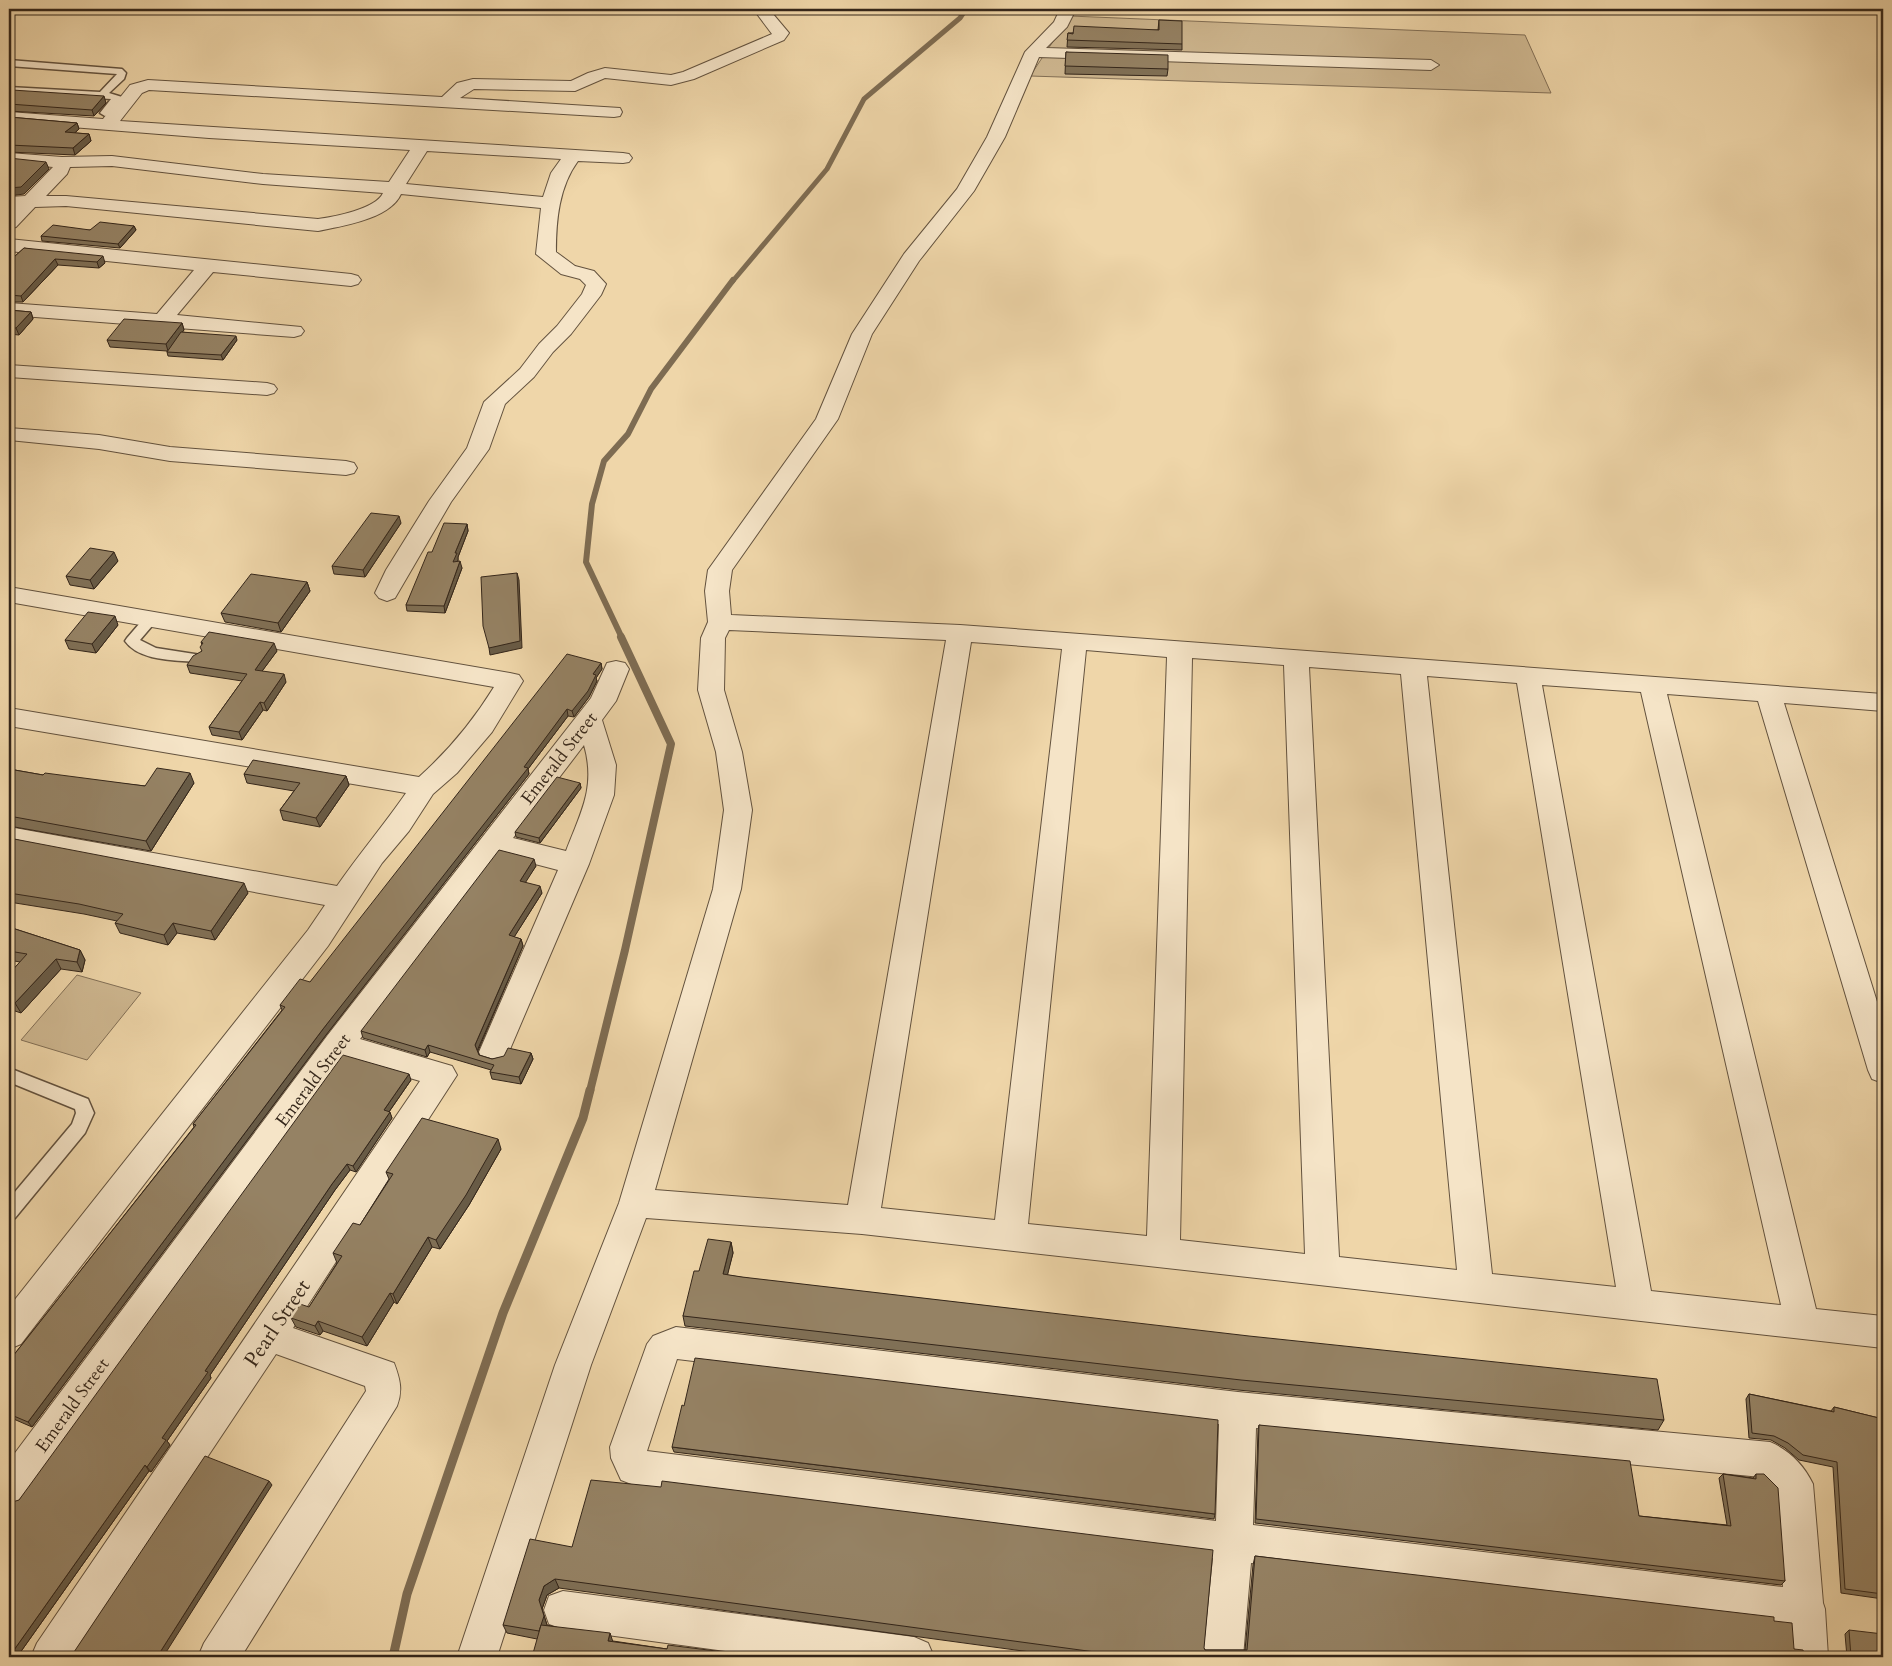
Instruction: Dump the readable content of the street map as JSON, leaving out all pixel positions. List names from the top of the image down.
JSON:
{
  "streets": {
    "street": ["Emerald Street", "Pearl Street"]
  },
  "crossings": [
    ["Emerald Street", "Pearl Street"]
  ]
}
